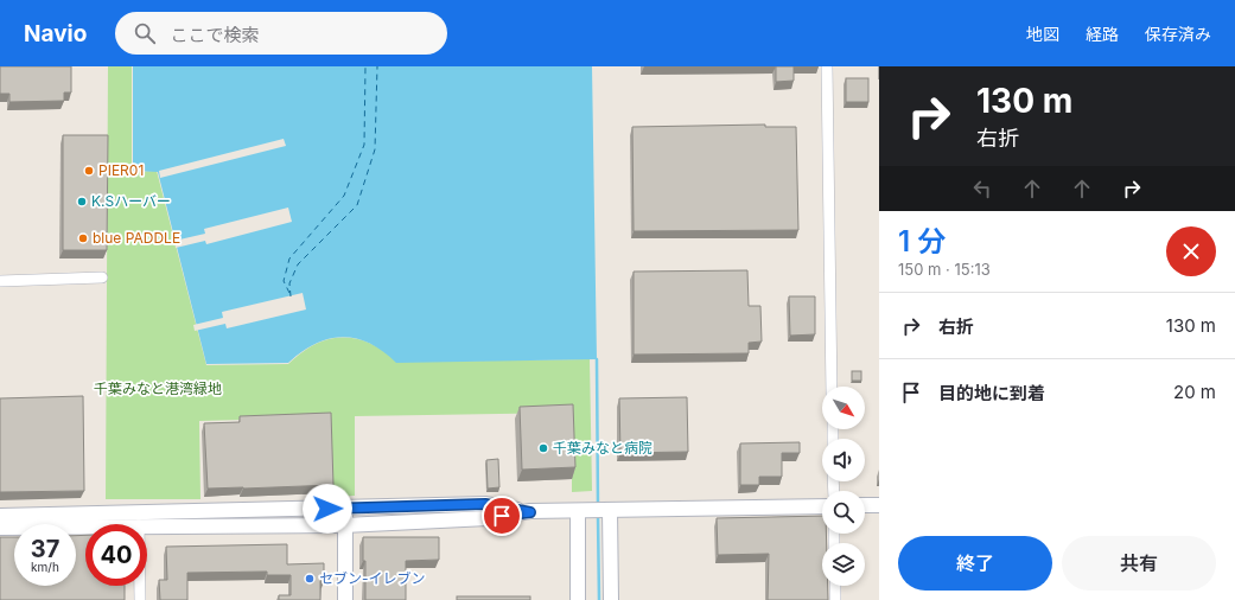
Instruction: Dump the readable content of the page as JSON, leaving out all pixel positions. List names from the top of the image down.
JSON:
{
  "parks": ["千葉みなと港湾緑地"],
  "places": [
    "PIER01",
    "K.Sハーバー",
    "blue PADDLE",
    "千葉みなと病院",
    "セブン-イレブン"
  ],
  "north": "bottom right",
  "page": {
    "header": "Navio",
    "search": "ここで検索",
    "nav": ["地図", "経路", "保存済み"],
    "turn": ["130 m", "右折"],
    "heading": ["1 分", "150 m · 15:13"],
    "list": [
      {
        "name": "右折",
        "value": "130 m"
      },
      {
        "name": "目的地に到着",
        "value": "20 m"
      }
    ],
    "speed": "37 km/h",
    "limit": "40",
    "buttons": ["終了", "共有"]
  }
}
